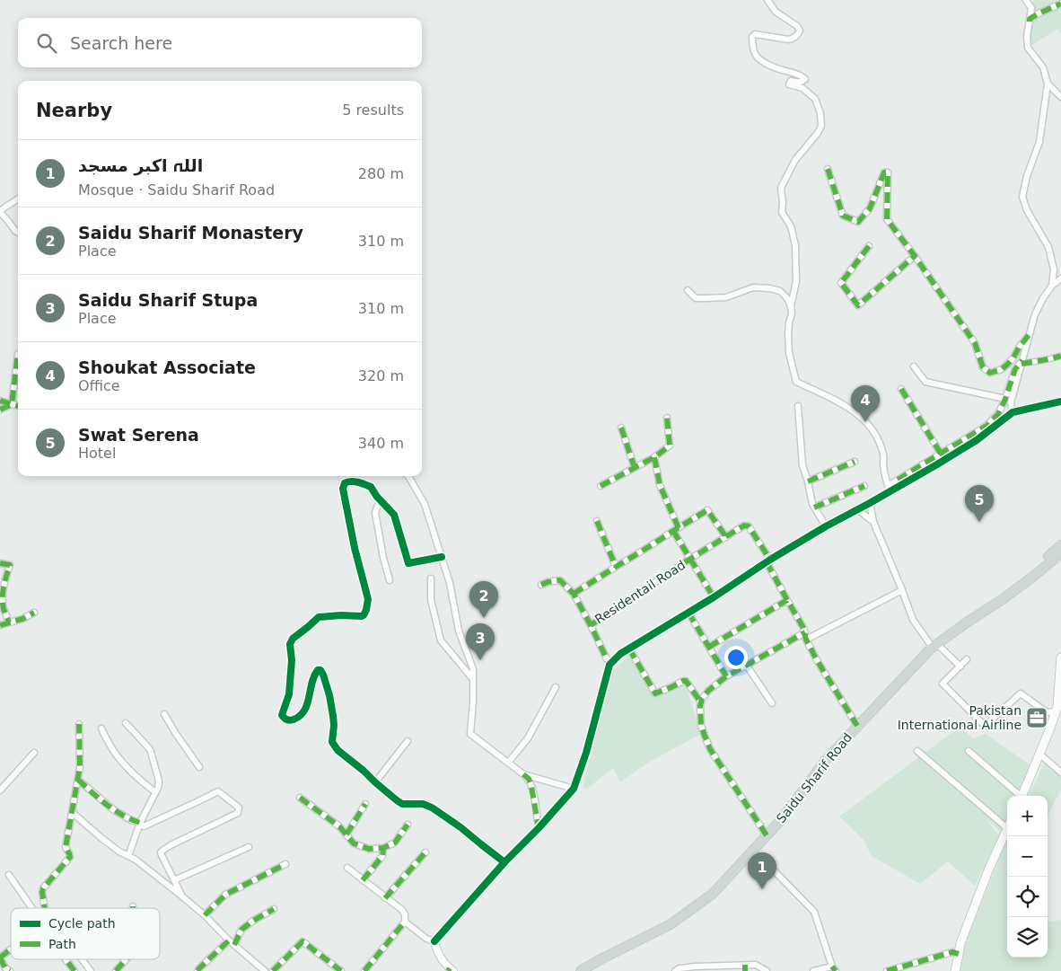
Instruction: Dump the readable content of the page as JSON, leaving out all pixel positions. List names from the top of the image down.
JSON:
{
  "streets": {
    "main road": ["Saidu Sharif Road"],
    "street": ["Residentail Road"]
  },
  "places": {
    "office": ["Pakistan International Airline"]
  },
  "legend": ["Cycle path", "Path"],
  "page": {
    "search": "Search here",
    "heading": ["Nearby", "5 results"],
    "list": [
      {
        "mark": "1",
        "name": "اللہ اکبر مسجد",
        "note": "Mosque · Saidu Sharif Road",
        "value": "280 m"
      },
      {
        "mark": "2",
        "name": "Saidu Sharif Monastery",
        "note": "Place",
        "value": "310 m"
      },
      {
        "mark": "3",
        "name": "Saidu Sharif Stupa",
        "note": "Place",
        "value": "310 m"
      },
      {
        "mark": "4",
        "name": "Shoukat Associate",
        "note": "Office",
        "value": "320 m"
      },
      {
        "mark": "5",
        "name": "Swat Serena",
        "note": "Hotel",
        "value": "340 m"
      }
    ],
    "pins": [
      "4",
      "5",
      "2",
      "3",
      "1"
    ],
    "map_buttons": ["+", "−"]
  }
}
